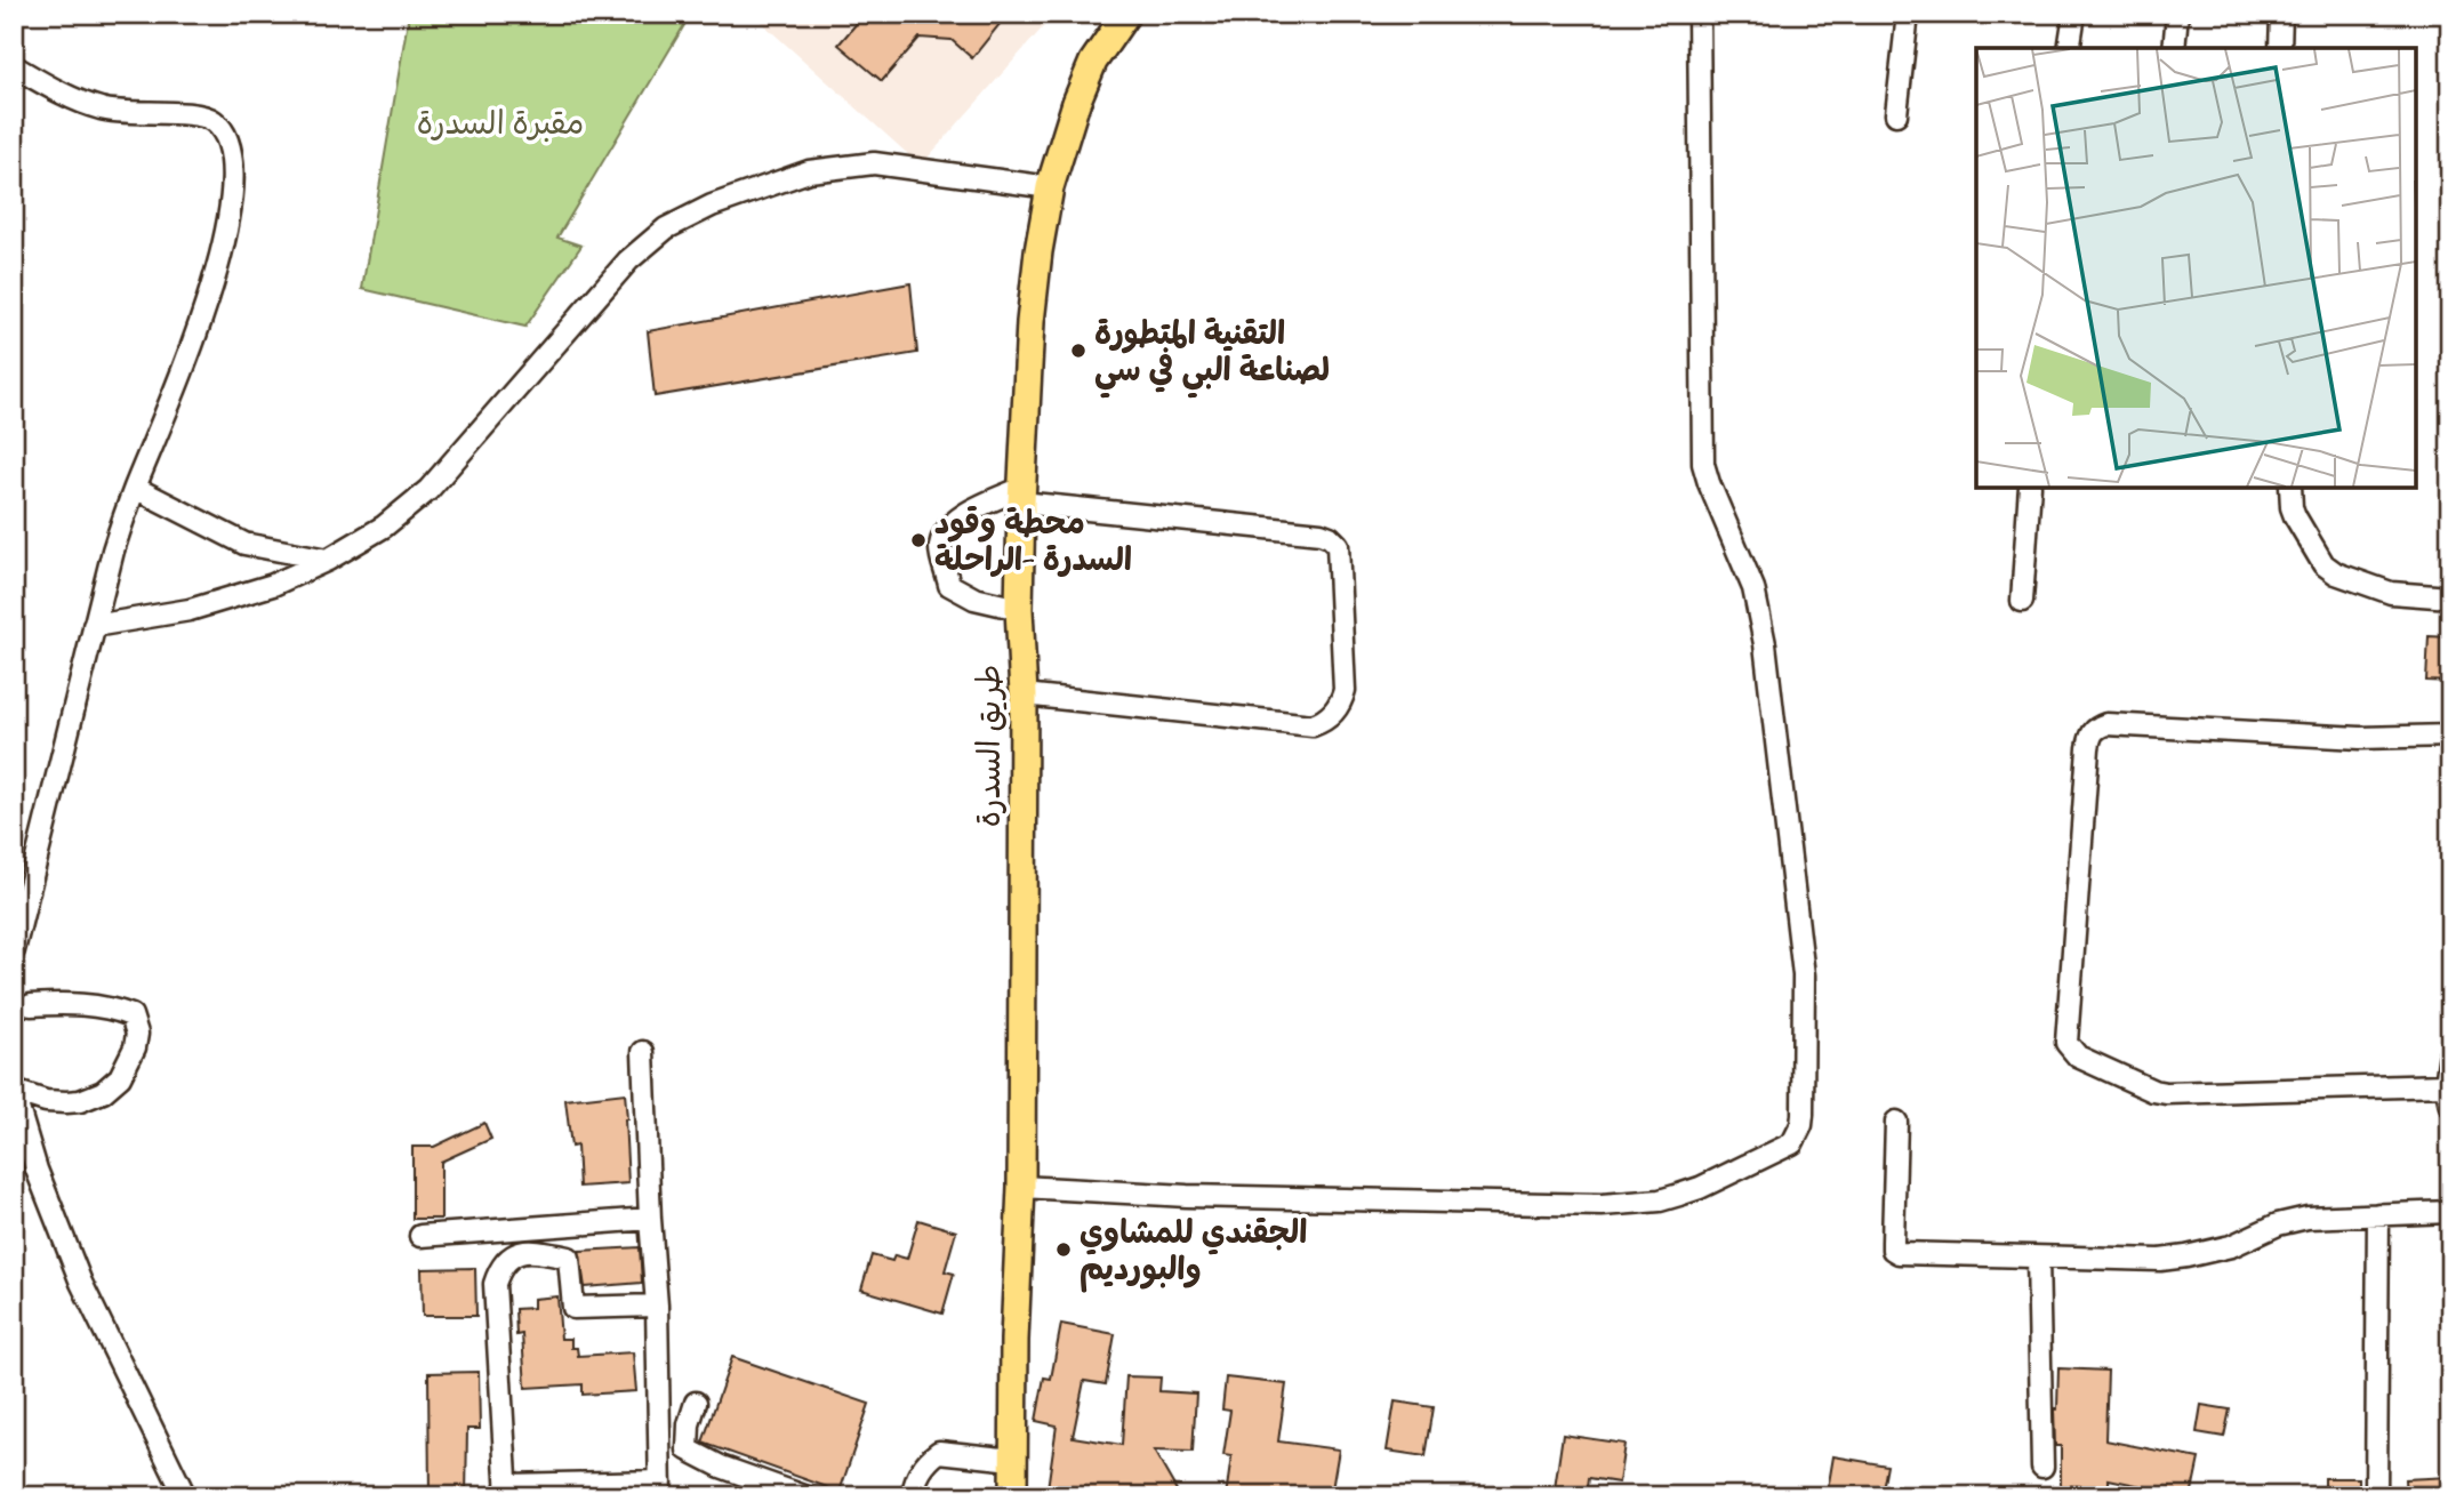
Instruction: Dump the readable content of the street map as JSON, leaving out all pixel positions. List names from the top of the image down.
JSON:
{
  "streets": {
    "main road": ["طريق السدرة"]
  },
  "parks": ["مقبرة السدرة"],
  "places": ["التقنية المتطورة لصناعة البي في سي", "محطة وقود السدرة -الراحلة", "الجقندي للمشاوي والبورديم"]
}
